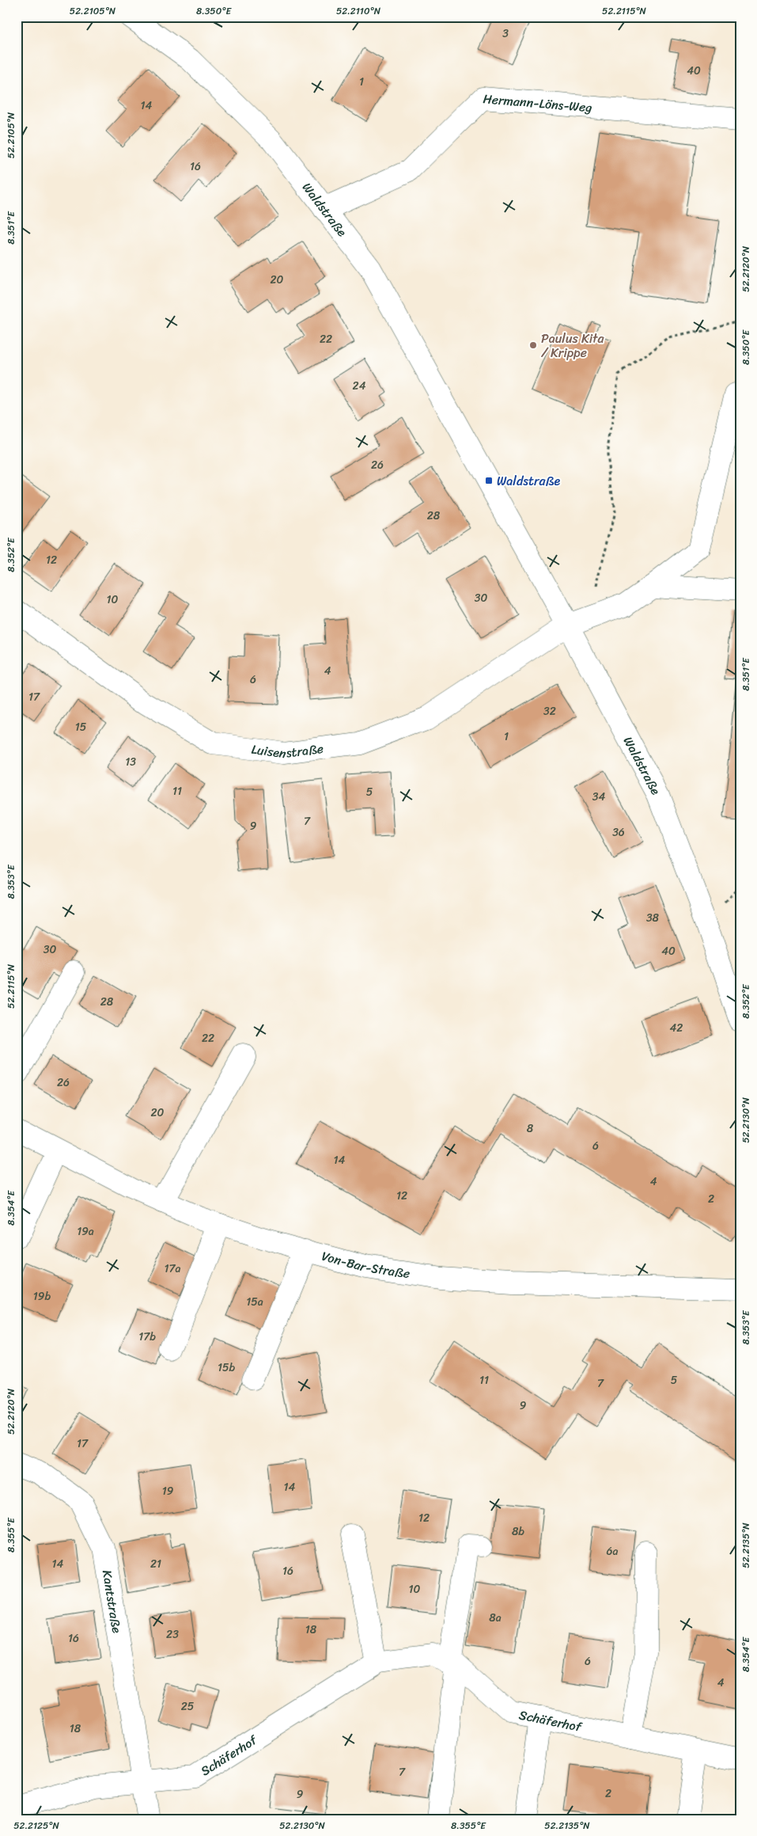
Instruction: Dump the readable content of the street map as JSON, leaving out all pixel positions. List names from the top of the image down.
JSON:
{
  "streets": {
    "street": [
      "Hermann-Löns-Weg",
      "Waldstraße",
      "Luisenstraße",
      "Von-Bar-Straße",
      "Kantstraße",
      "Schäferhof"
    ]
  },
  "crossings": [
    ["Hermann-Löns-Weg", "Waldstraße"],
    ["Waldstraße", "Luisenstraße"],
    ["Kantstraße", "Schäferhof"]
  ],
  "places": {
    "other": ["Paulus Kita / Krippe"],
    "transit": ["Waldstraße"]
  },
  "house_numbers": [
    "3",
    "40",
    "1",
    "14",
    "16",
    "20",
    "22",
    "24",
    "26",
    "28",
    "12",
    "30",
    "10",
    "4",
    "6",
    "17",
    "32",
    "15",
    "1",
    "13",
    "11",
    "5",
    "34",
    "7",
    "9",
    "36",
    "38",
    "30",
    "40",
    "28",
    "42",
    "22",
    "26",
    "20",
    "8",
    "6",
    "14",
    "4",
    "12",
    "2",
    "19a",
    "17a",
    "19b",
    "15a",
    "17b",
    "15b",
    "11",
    "5",
    "7",
    "9",
    "17",
    "14",
    "19",
    "12",
    "8b",
    "6a",
    "14",
    "21",
    "16",
    "10",
    "8a",
    "18",
    "23",
    "16",
    "6",
    "4",
    "25",
    "18",
    "7",
    "2",
    "9"
  ],
  "coordinates": [
    "52.2105°N",
    "8.350°E",
    "52.2110°N",
    "52.2115°N",
    "8.351°E",
    "52.2120°N",
    "8.352°E",
    "8.353°E",
    "52.2130°N",
    "8.354°E",
    "8.355°E",
    "52.2135°N",
    "52.2125°N"
  ]
}
